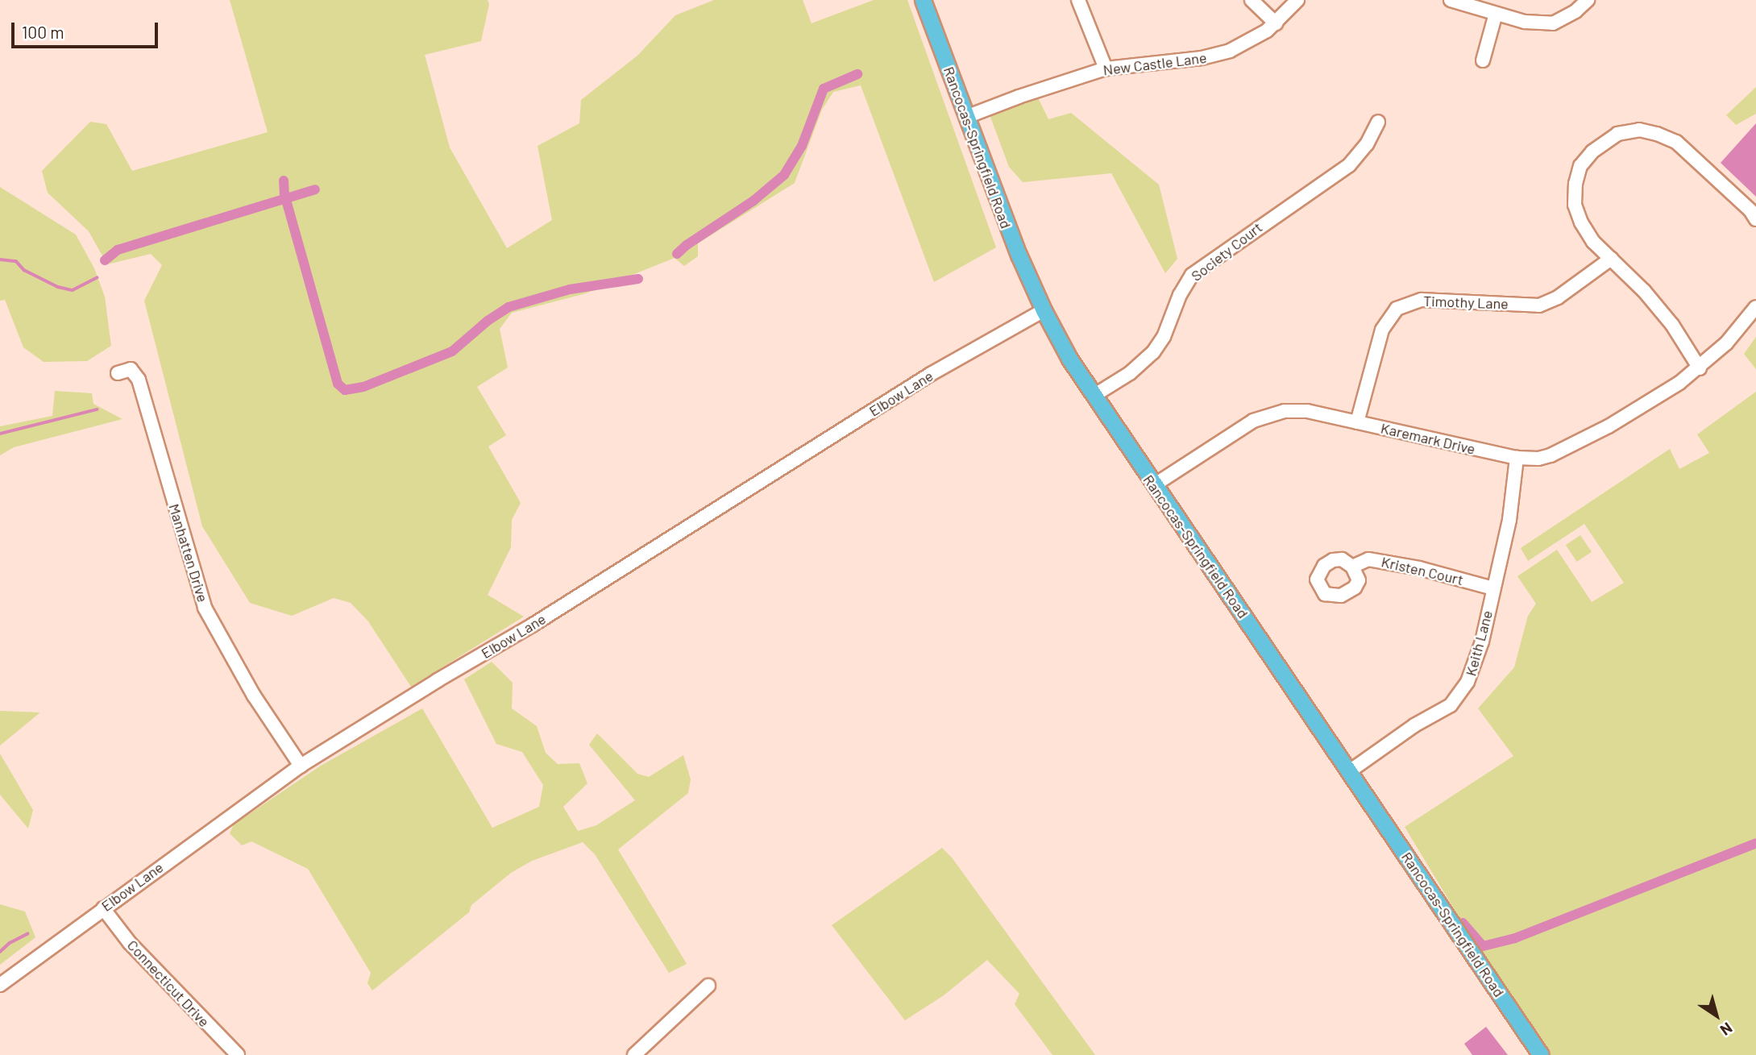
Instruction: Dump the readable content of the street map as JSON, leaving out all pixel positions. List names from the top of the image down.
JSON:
{
  "streets": {
    "main road": ["Rancocas-Springfield Road"],
    "street": [
      "New Castle Lane",
      "Society Court",
      "Timothy Lane",
      "Elbow Lane",
      "Karemark Drive",
      "Manhatten Drive",
      "Kristen Court",
      "Keith Lane",
      "Connecticut Drive"
    ]
  },
  "crossings": [
    ["New Castle Lane", "Rancocas-Springfield Road"],
    ["Rancocas-Springfield Road", "Society Court"],
    ["Rancocas-Springfield Road", "Elbow Lane"],
    ["Rancocas-Springfield Road", "Karemark Drive"],
    ["Rancocas-Springfield Road", "Keith Lane"],
    ["Timothy Lane", "Karemark Drive"],
    ["Elbow Lane", "Manhatten Drive"],
    ["Elbow Lane", "Connecticut Drive"],
    ["Karemark Drive", "Keith Lane"],
    ["Kristen Court", "Keith Lane"]
  ],
  "scale_bar": "100 m",
  "north": "bottom right"
}
